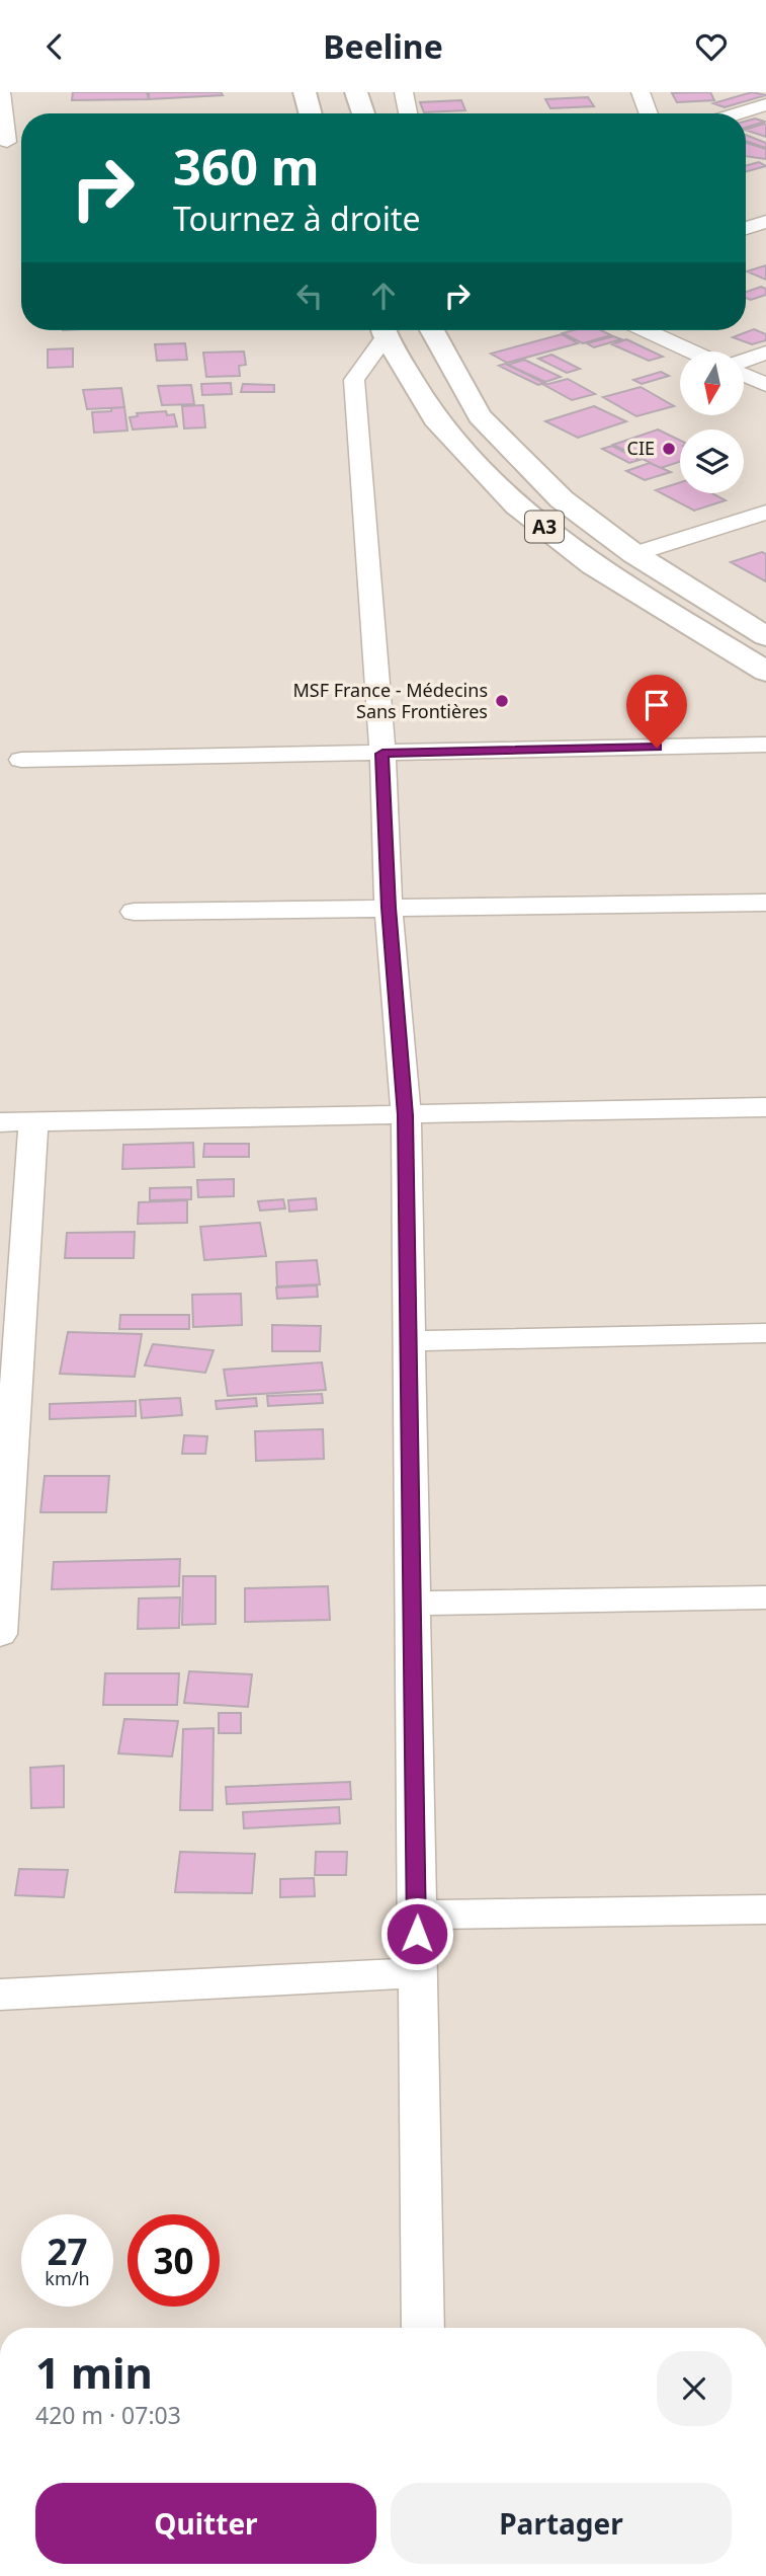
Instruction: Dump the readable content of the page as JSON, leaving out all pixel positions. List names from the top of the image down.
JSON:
{
  "streets": {
    "highway": ["A3"]
  },
  "places": ["CIE", "MSF France - Médecins Sans Frontières"],
  "north": "bottom",
  "page": {
    "header": "Beeline",
    "turn": ["360 m", "Tournez à droite"],
    "speed": "27 km/h",
    "limit": "30",
    "heading": ["1 min", "420 m · 07:03"],
    "buttons": ["Quitter", "Partager"]
  }
}
